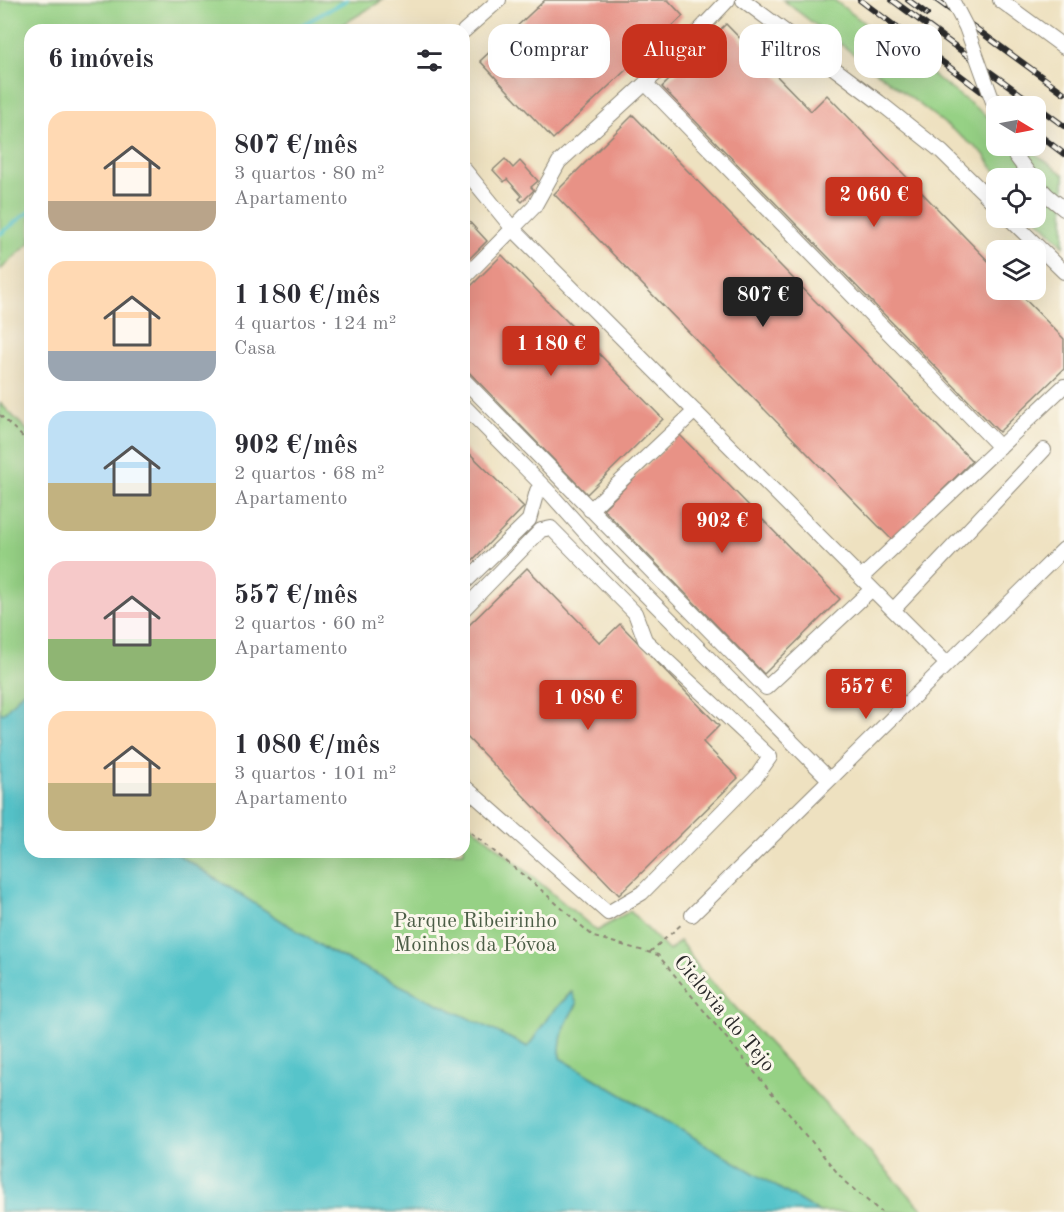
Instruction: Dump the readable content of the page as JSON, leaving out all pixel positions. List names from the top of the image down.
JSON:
{
  "streets": {
    "path": ["Ciclovia do Tejo"]
  },
  "parks": ["Parque Ribeirinho Moinhos da Póvoa"],
  "north": "right",
  "page": {
    "chip": [
      "Comprar",
      "Alugar",
      "Filtros",
      "Novo"
    ],
    "heading": "6 imóveis",
    "list": [
      {
        "name": "807 €/mês",
        "note": "3 quartos · 80 m² · Apartamento"
      },
      {
        "name": "1 180 €/mês",
        "note": "4 quartos · 124 m² · Casa"
      },
      {
        "name": "902 €/mês",
        "note": "2 quartos · 68 m² · Apartamento"
      },
      {
        "name": "557 €/mês",
        "note": "2 quartos · 60 m² · Apartamento"
      },
      {
        "name": "1 080 €/mês",
        "note": "3 quartos · 101 m² · Apartamento"
      }
    ],
    "price": [
      "2 060 €",
      "807 €",
      "1 180 €",
      "902 €",
      "557 €",
      "1 080 €"
    ]
  }
}
